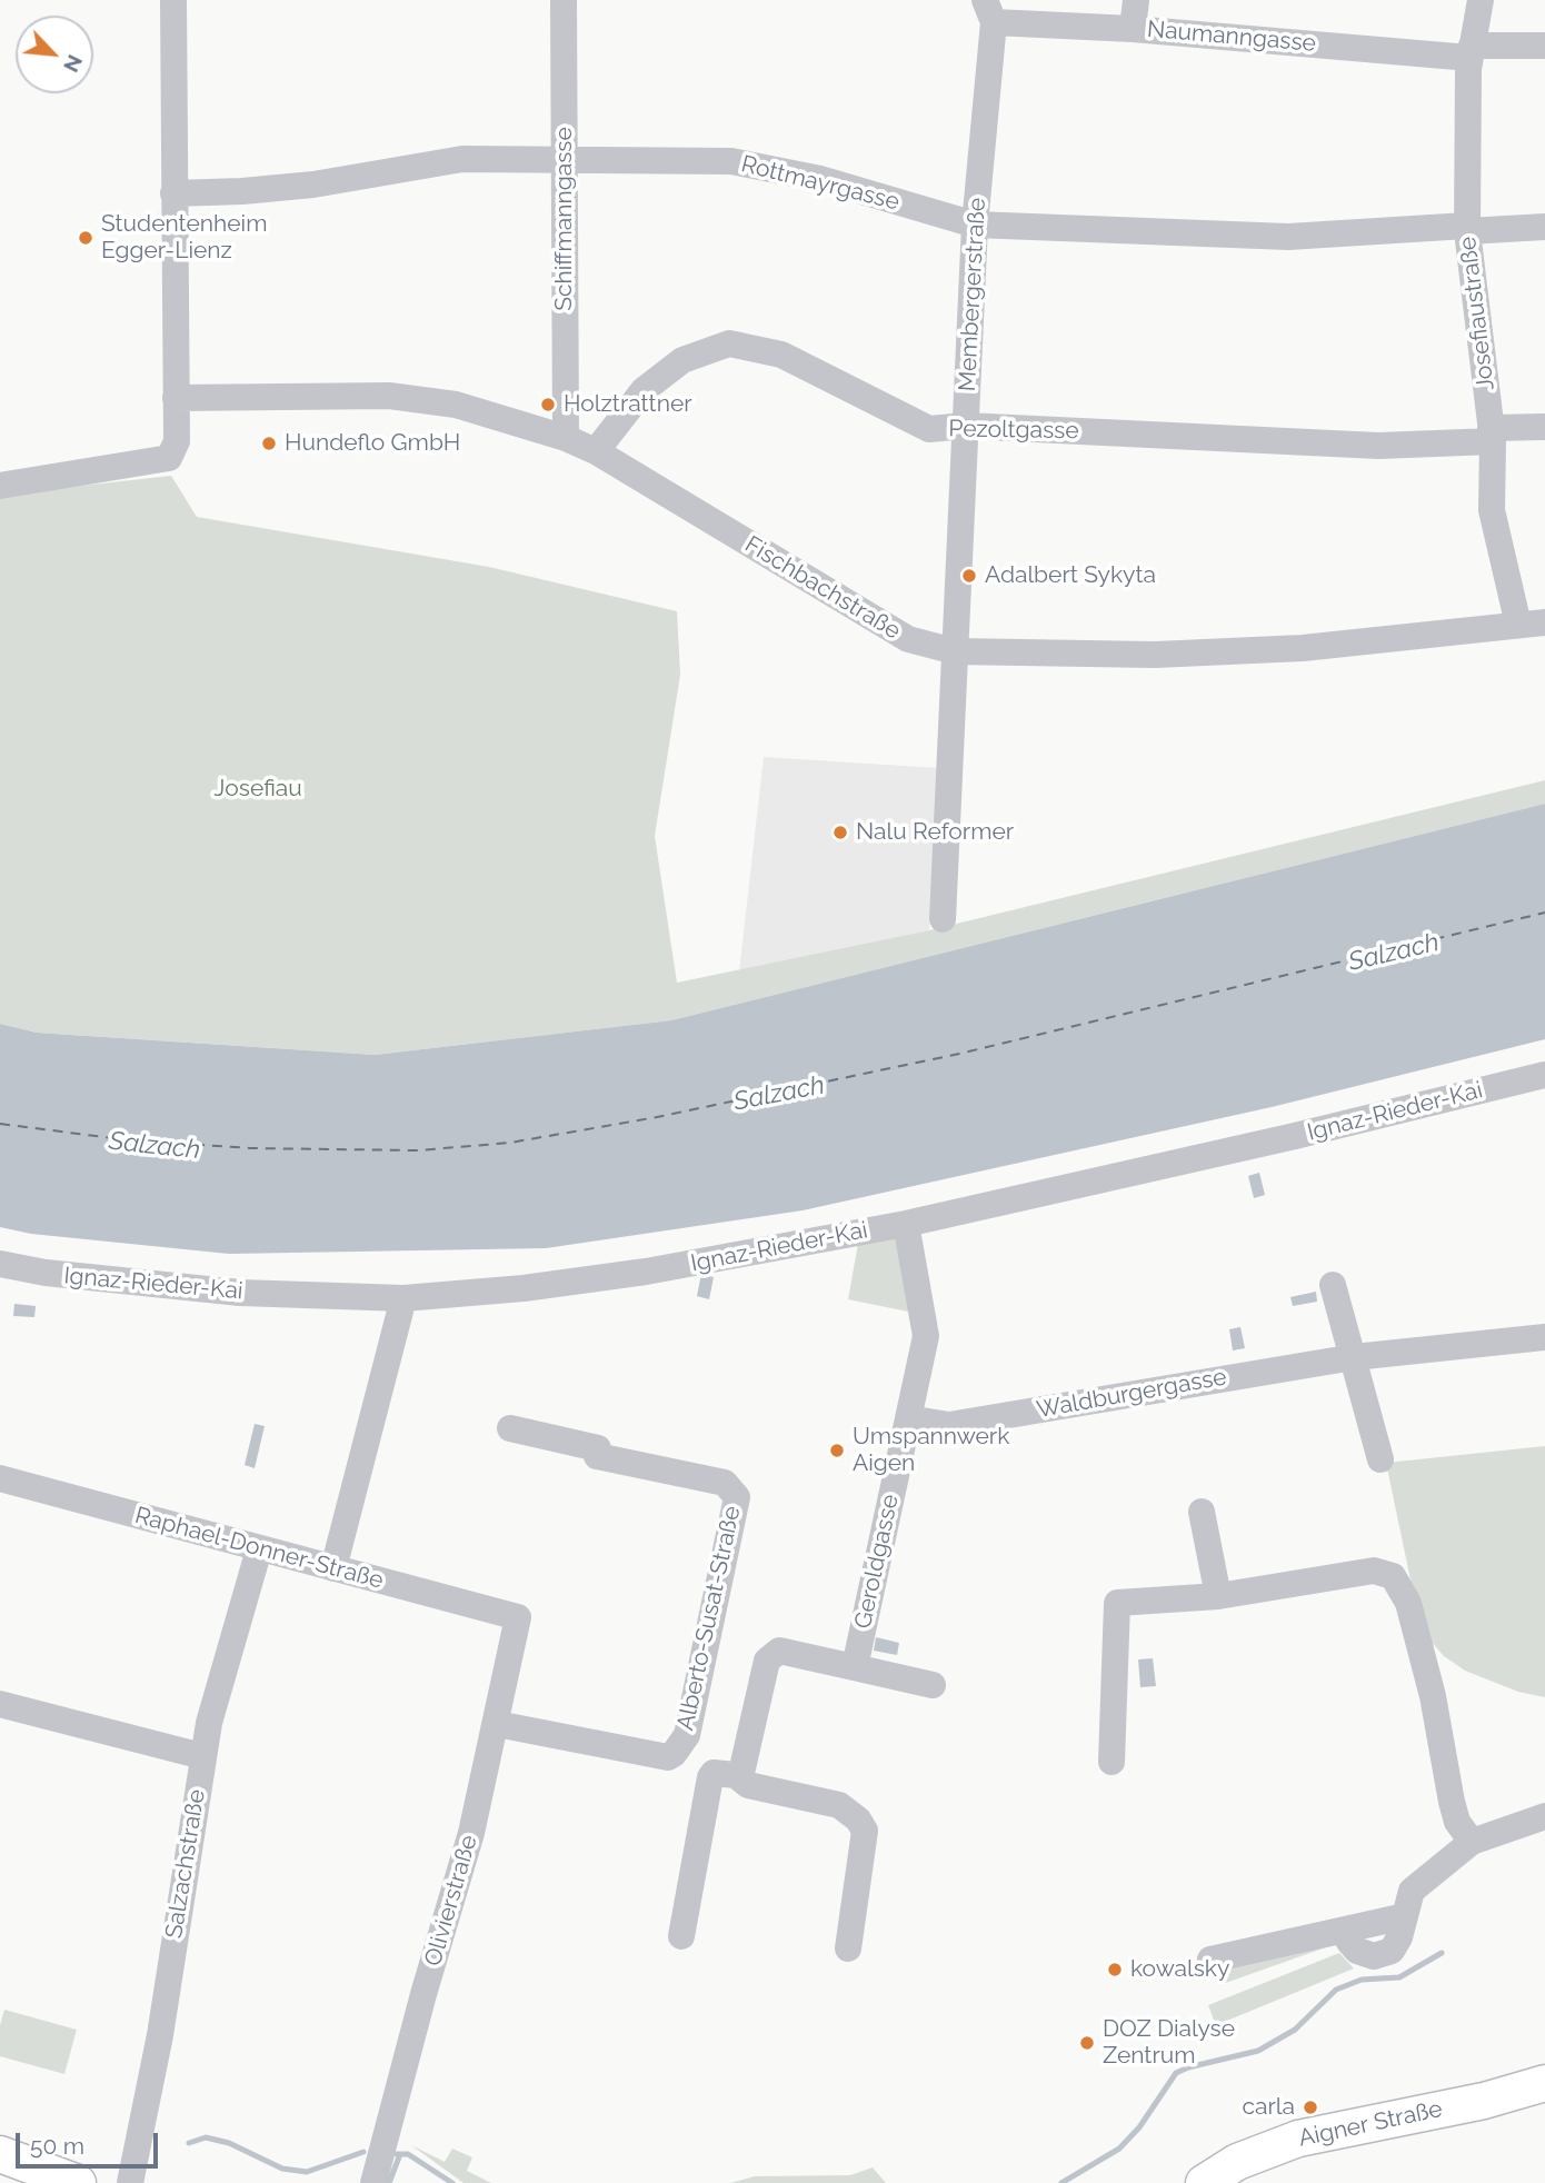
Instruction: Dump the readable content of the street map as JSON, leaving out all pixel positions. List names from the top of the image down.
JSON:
{
  "streets": {
    "main road": ["Aigner Straße"],
    "street": [
      "Naumanngasse",
      "Rottmayrgasse",
      "Schiffmanngasse",
      "Membergerstraße",
      "Josefiaustraße",
      "Pezoltgasse",
      "Fischbachstraße",
      "Ignaz-Rieder-Kai",
      "Waldburgergasse",
      "Raphael-Donner-Straße",
      "Geroldgasse",
      "Alberto-Susat-Straße",
      "Salzachstraße",
      "Olivierstraße"
    ]
  },
  "crossings": [
    ["Naumanngasse", "Membergerstraße"],
    ["Naumanngasse", "Josefiaustraße"],
    ["Rottmayrgasse", "Schiffmanngasse"],
    ["Rottmayrgasse", "Membergerstraße"],
    ["Rottmayrgasse", "Josefiaustraße"],
    ["Schiffmanngasse", "Fischbachstraße"],
    ["Membergerstraße", "Pezoltgasse"],
    ["Membergerstraße", "Fischbachstraße"],
    ["Josefiaustraße", "Pezoltgasse"],
    ["Josefiaustraße", "Fischbachstraße"],
    ["Pezoltgasse", "Fischbachstraße"],
    ["Ignaz-Rieder-Kai", "Geroldgasse"],
    ["Waldburgergasse", "Geroldgasse"],
    ["Raphael-Donner-Straße", "Salzachstraße"],
    ["Raphael-Donner-Straße", "Olivierstraße"],
    ["Alberto-Susat-Straße", "Olivierstraße"]
  ],
  "water": ["Salzach"],
  "parks": ["Josefiau"],
  "places": [
    "Studentenheim Egger-Lienz",
    "Holztrattner",
    "Hundeflo GmbH",
    "Adalbert Sykyta",
    "Nalu Reformer",
    "Umspannwerk Aigen",
    "kowalsky",
    "DOZ Dialyse Zentrum",
    "carla"
  ],
  "scale_bar": "50 m",
  "north": "bottom right"
}
